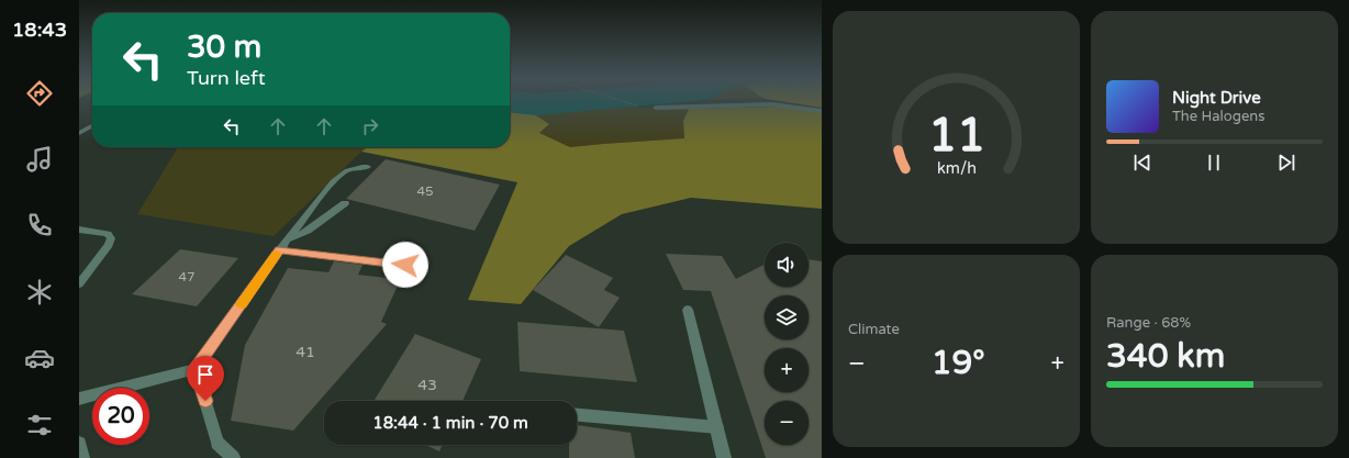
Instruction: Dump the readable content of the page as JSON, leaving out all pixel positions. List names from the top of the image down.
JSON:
{
  "house_numbers": [
    "45",
    "47",
    "41",
    "43"
  ],
  "page": {
    "tabs": "18:43",
    "turn": ["30 m", "Turn left"],
    "song": ["Night Drive", "The Halogens"],
    "map_buttons": ["+", "−"],
    "tile": [
      "Climate",
      ["Range · 68%", "340 km"]
    ],
    "heat": ["−", "19°", "+"],
    "limit": "20",
    "trip": "18:44 · 1 min · 70 m",
    "gauge": ["11", "km/h"]
  }
}
